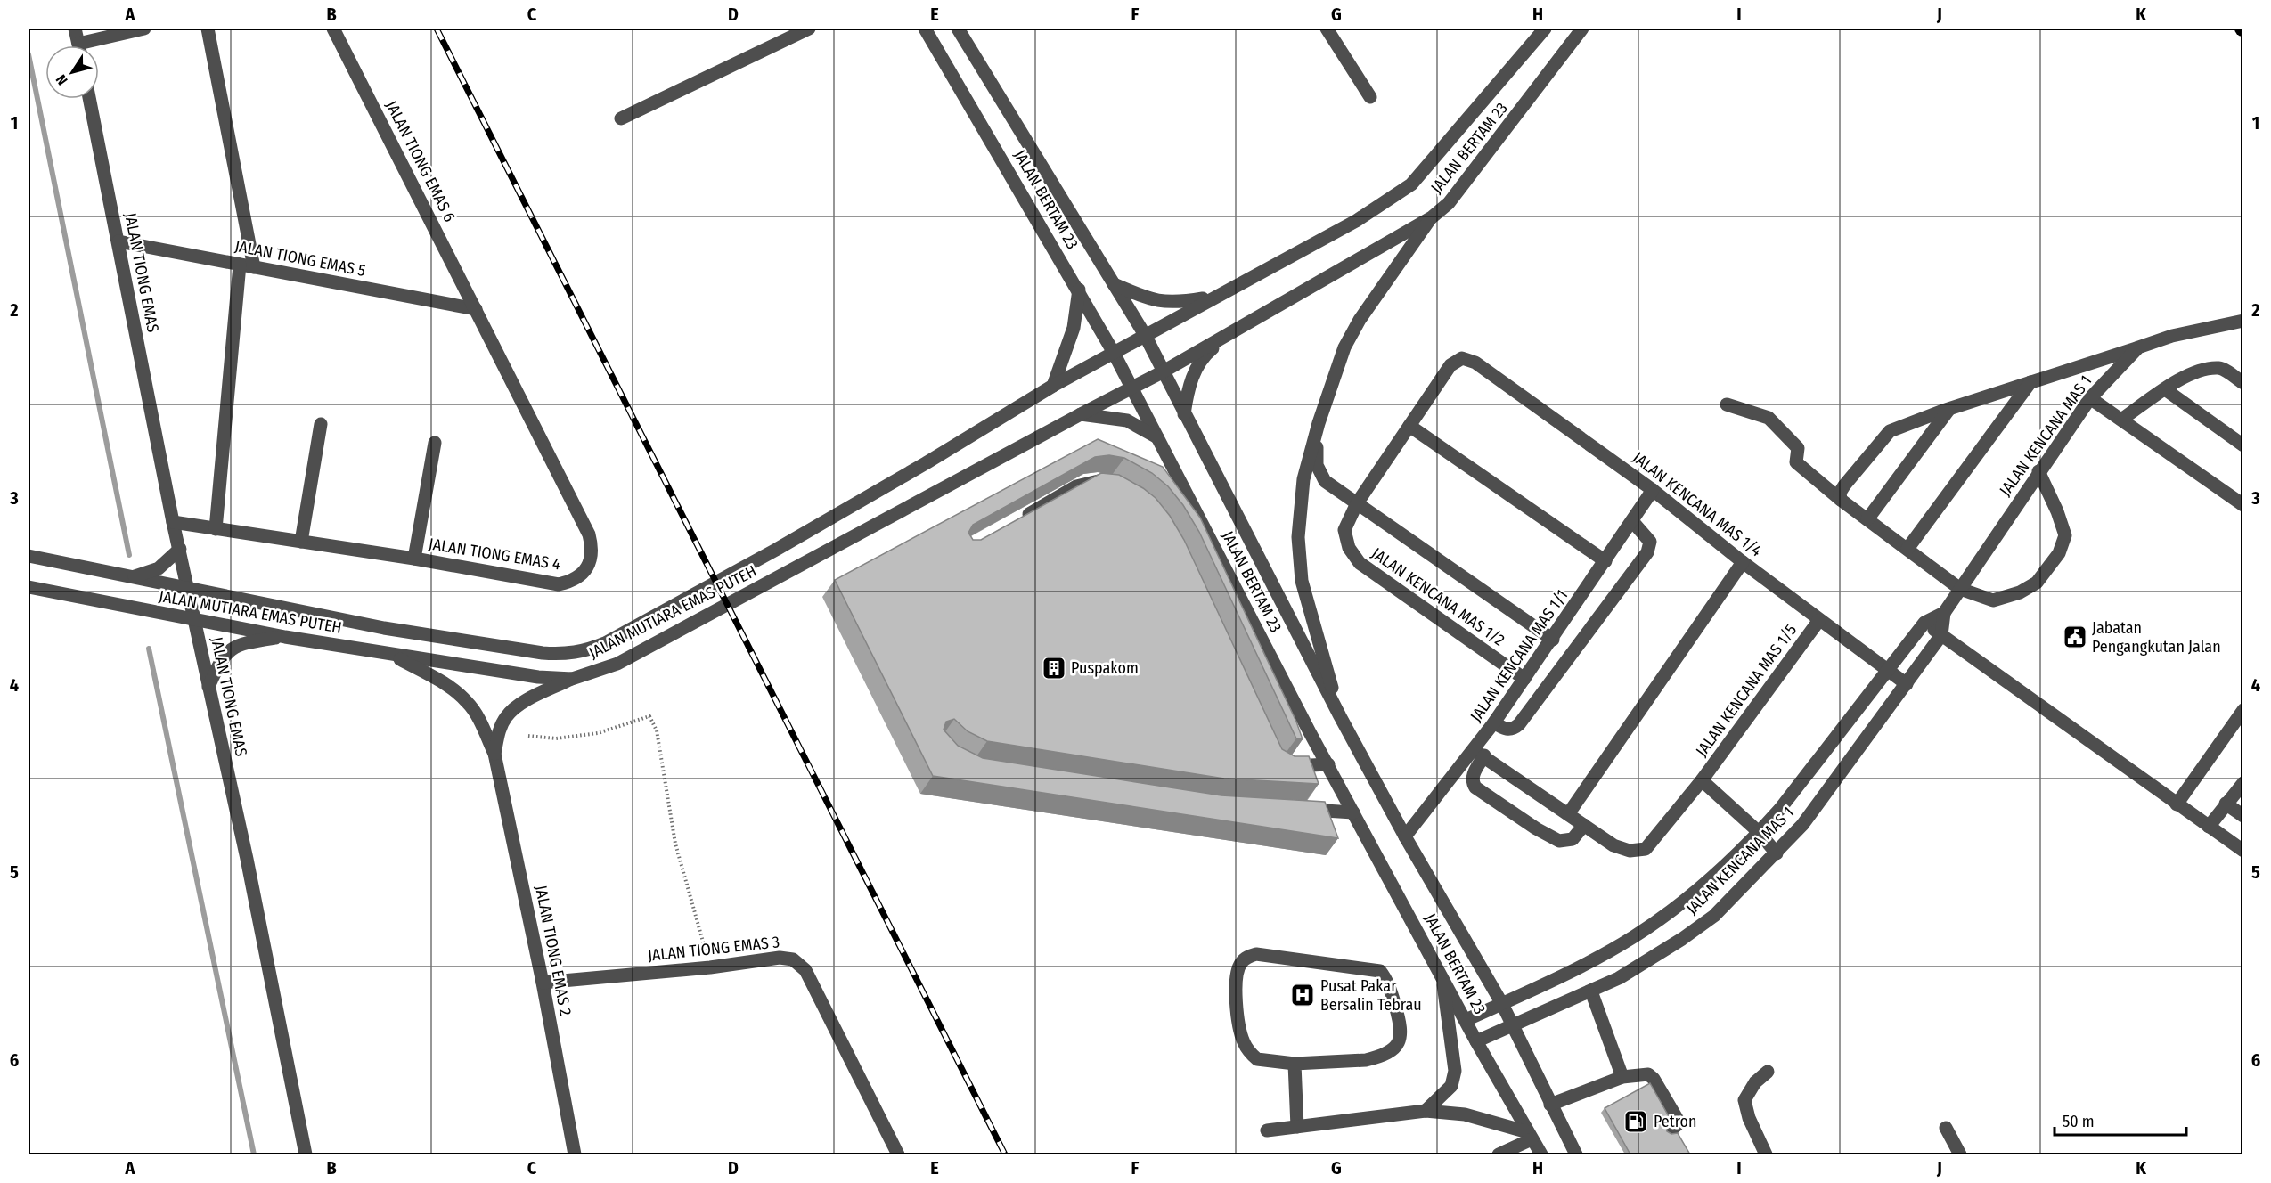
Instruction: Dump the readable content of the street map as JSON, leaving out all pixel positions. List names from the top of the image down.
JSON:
{
  "streets": {
    "street": [
      "JALAN BERTAM 23",
      "JALAN TIONG EMAS 6",
      "JALAN TIONG EMAS 5",
      "JALAN TIONG EMAS",
      "JALAN KENCANA MAS 1",
      "JALAN KENCANA MAS 1/4",
      "JALAN TIONG EMAS 4",
      "JALAN KENCANA MAS 1/2",
      "JALAN MUTIARA EMAS PUTEH",
      "JALAN KENCANA MAS 1/1",
      "JALAN KENCANA MAS 1/5",
      "JALAN TIONG EMAS 3",
      "JALAN TIONG EMAS 2"
    ]
  },
  "crossings": [
    ["JALAN BERTAM 23", "JALAN KENCANA MAS 1"],
    ["JALAN BERTAM 23", "JALAN MUTIARA EMAS PUTEH"],
    ["JALAN BERTAM 23", "JALAN KENCANA MAS 1/1"],
    ["JALAN TIONG EMAS 6", "JALAN TIONG EMAS 5"],
    ["JALAN TIONG EMAS 6", "JALAN TIONG EMAS 4"],
    ["JALAN TIONG EMAS 5", "JALAN TIONG EMAS"],
    ["JALAN TIONG EMAS 5", "JALAN TIONG EMAS 4"],
    ["JALAN TIONG EMAS", "JALAN TIONG EMAS 4"],
    ["JALAN TIONG EMAS", "JALAN MUTIARA EMAS PUTEH"],
    ["JALAN KENCANA MAS 1", "JALAN KENCANA MAS 1/4"],
    ["JALAN KENCANA MAS 1", "JALAN KENCANA MAS 1/5"],
    ["JALAN KENCANA MAS 1/4", "JALAN KENCANA MAS 1/1"],
    ["JALAN KENCANA MAS 1/4", "JALAN KENCANA MAS 1/5"],
    ["JALAN KENCANA MAS 1/2", "JALAN KENCANA MAS 1/1"],
    ["JALAN MUTIARA EMAS PUTEH", "JALAN TIONG EMAS 2"],
    ["JALAN KENCANA MAS 1/1", "JALAN KENCANA MAS 1/5"],
    ["JALAN TIONG EMAS 3", "JALAN TIONG EMAS 2"]
  ],
  "places": {
    "public building": ["Jabatan Pengangkutan Jalan"],
    "building": ["Puspakom"],
    "hospital": ["Pusat Pakar Bersalin Tebrau"],
    "fuel station": ["Petron"]
  },
  "scale_bar": "50 m",
  "north": "bottom left",
  "grid": {
    "columns": [
      "A",
      "B",
      "C",
      "D",
      "E",
      "F",
      "G",
      "H",
      "I",
      "J",
      "K"
    ],
    "rows": [
      "1",
      "2",
      "3",
      "4",
      "5",
      "6"
    ]
  }
}
